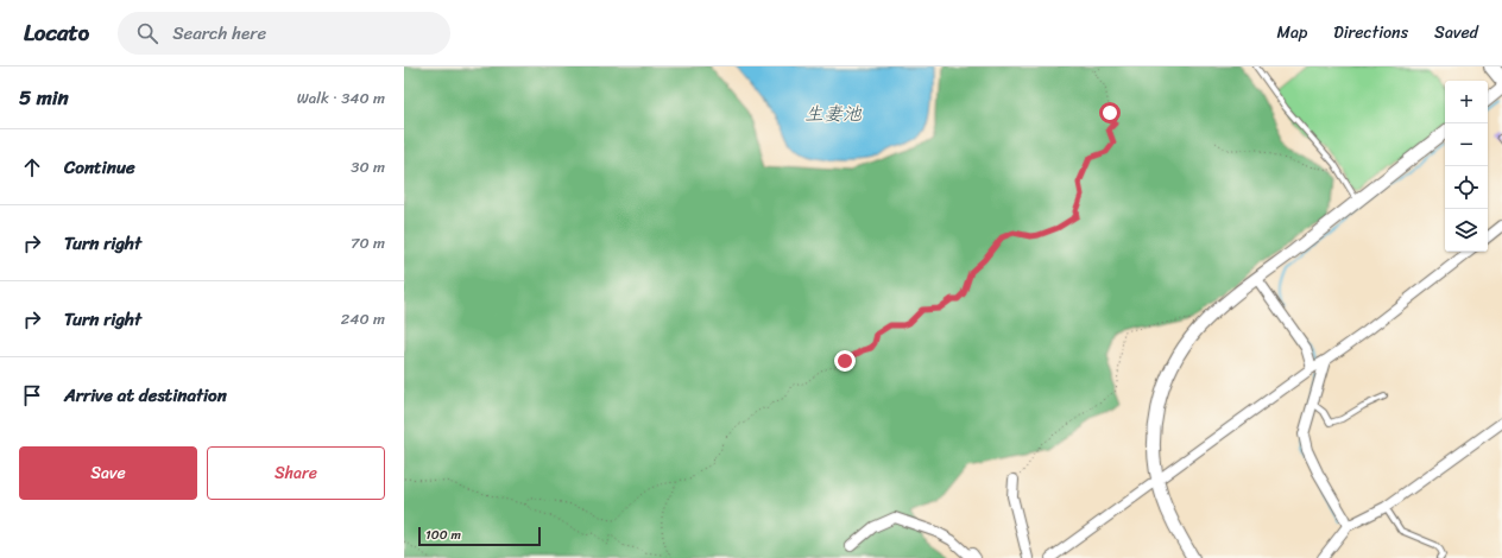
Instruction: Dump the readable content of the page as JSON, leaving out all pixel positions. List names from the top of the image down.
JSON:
{
  "water": ["生妻池"],
  "scale_bar": "100 m",
  "page": {
    "header": "Locato",
    "search": "Search here",
    "nav": ["Map", "Directions", "Saved"],
    "heading": ["5 min", "Walk · 340 m"],
    "map_buttons": ["+", "−"],
    "list": [
      ["Continue", "30 m"],
      ["Turn right", "70 m"],
      ["Turn right", "240 m"],
      "Arrive at destination"
    ],
    "buttons": ["Save", "Share"],
    "scale": "100 m"
  }
}
